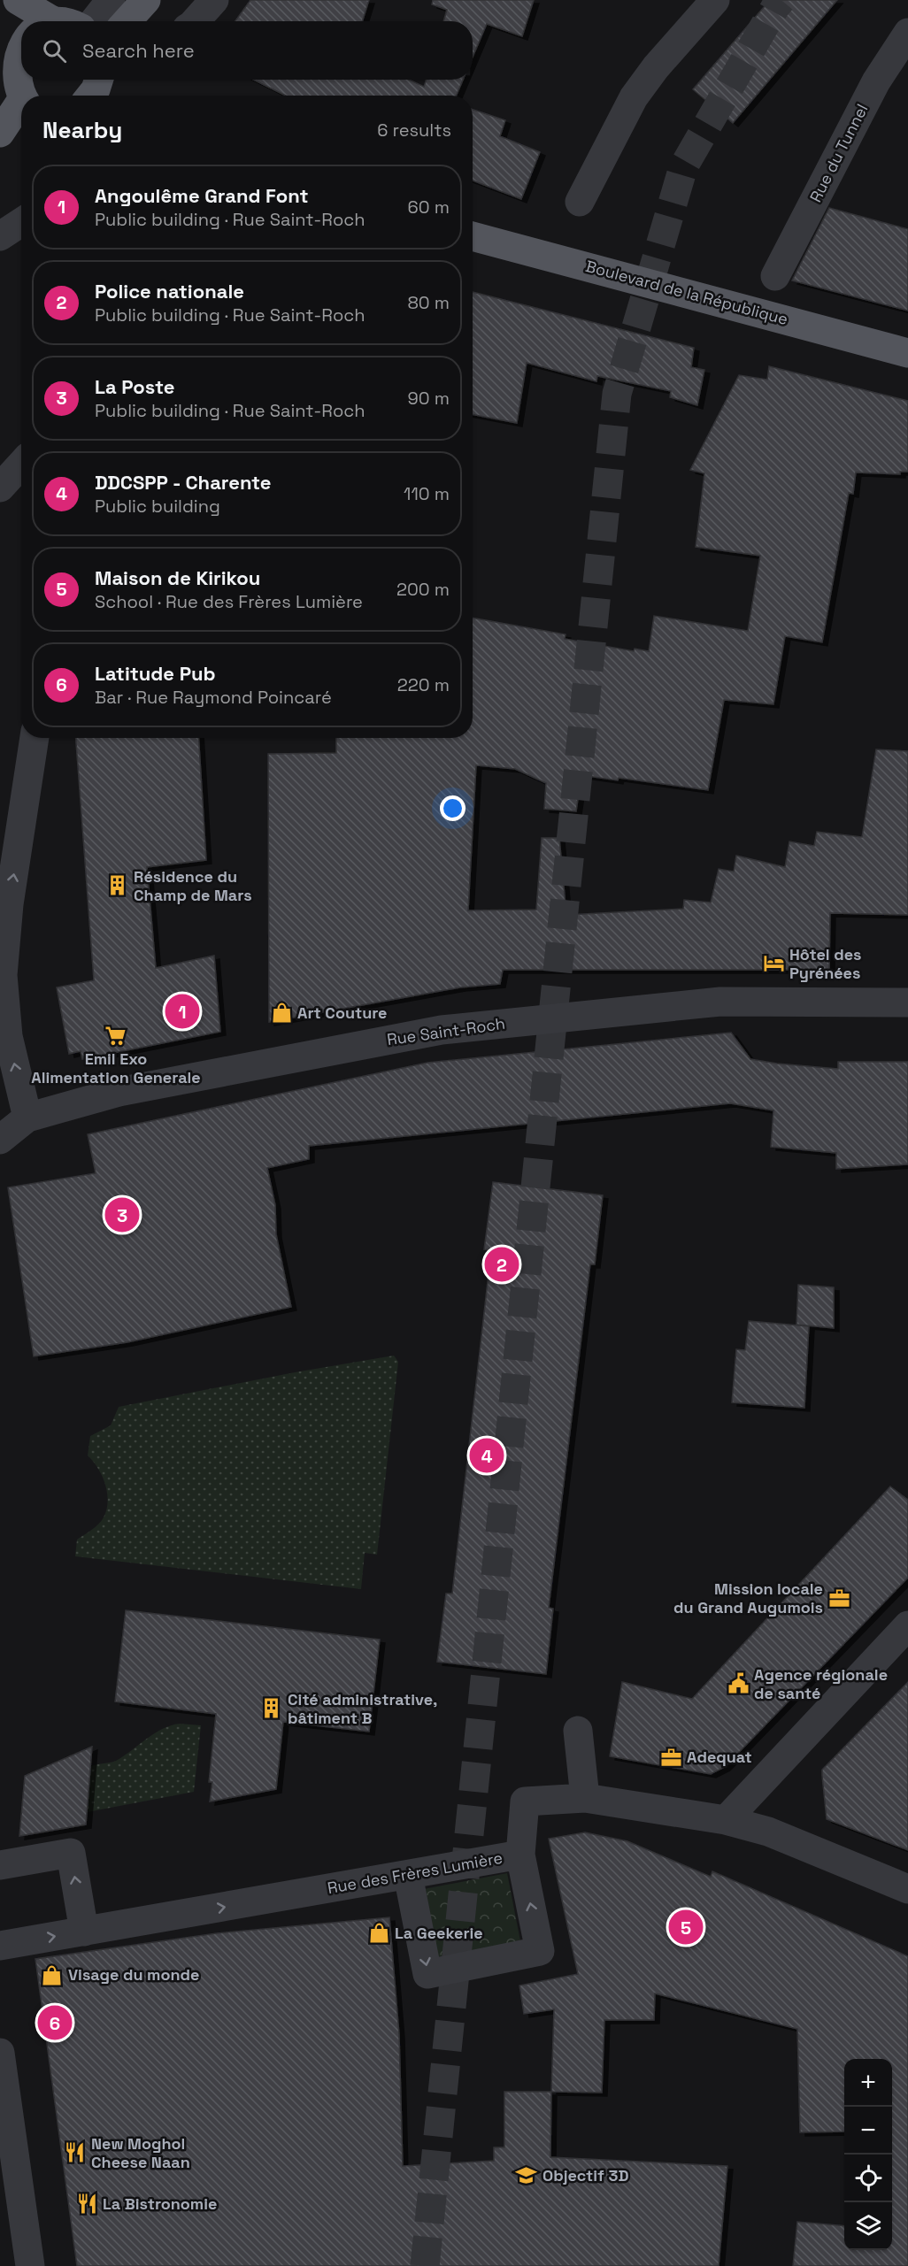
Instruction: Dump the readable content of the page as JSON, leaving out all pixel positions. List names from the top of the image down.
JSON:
{
  "streets": {
    "main road": ["Boulevard de la République"],
    "street": ["Rue du Tunnel", "Rue Saint-Roch", "Rue des Frères Lumière"]
  },
  "one_way": ["Rue des Frères Lumière"],
  "places": {
    "building": ["Résidence du Champ de Mars", "Cité administrative, bâtiment B"],
    "hotel": ["Hôtel des Pyrénées"],
    "shop": ["Art Couture", "La Geekerie", "Visage du monde"],
    "supermarket": ["Emil Exo Alimentation Generale"],
    "office": ["Mission locale du Grand Augumois", "Adequat"],
    "public building": ["Agence régionale de santé"],
    "restaurant": ["New Moghol Cheese Naan", "La Bistronomie"],
    "school or university": ["Objectif 3D"]
  },
  "page": {
    "search": "Search here",
    "heading": ["Nearby", "6 results"],
    "list": [
      {
        "mark": "1",
        "name": "Angoulême Grand Font",
        "note": "Public building · Rue Saint-Roch",
        "value": "60 m"
      },
      {
        "mark": "2",
        "name": "Police nationale",
        "note": "Public building · Rue Saint-Roch",
        "value": "80 m"
      },
      {
        "mark": "3",
        "name": "La Poste",
        "note": "Public building · Rue Saint-Roch",
        "value": "90 m"
      },
      {
        "mark": "4",
        "name": "DDCSPP - Charente",
        "note": "Public building",
        "value": "110 m"
      },
      {
        "mark": "5",
        "name": "Maison de Kirikou",
        "note": "School · Rue des Frères Lumière",
        "value": "200 m"
      },
      {
        "mark": "6",
        "name": "Latitude Pub",
        "note": "Bar · Rue Raymond Poincaré",
        "value": "220 m"
      }
    ],
    "pins": [
      "1",
      "3",
      "2",
      "4",
      "5",
      "6"
    ],
    "map_buttons": ["+", "−"]
  }
}
